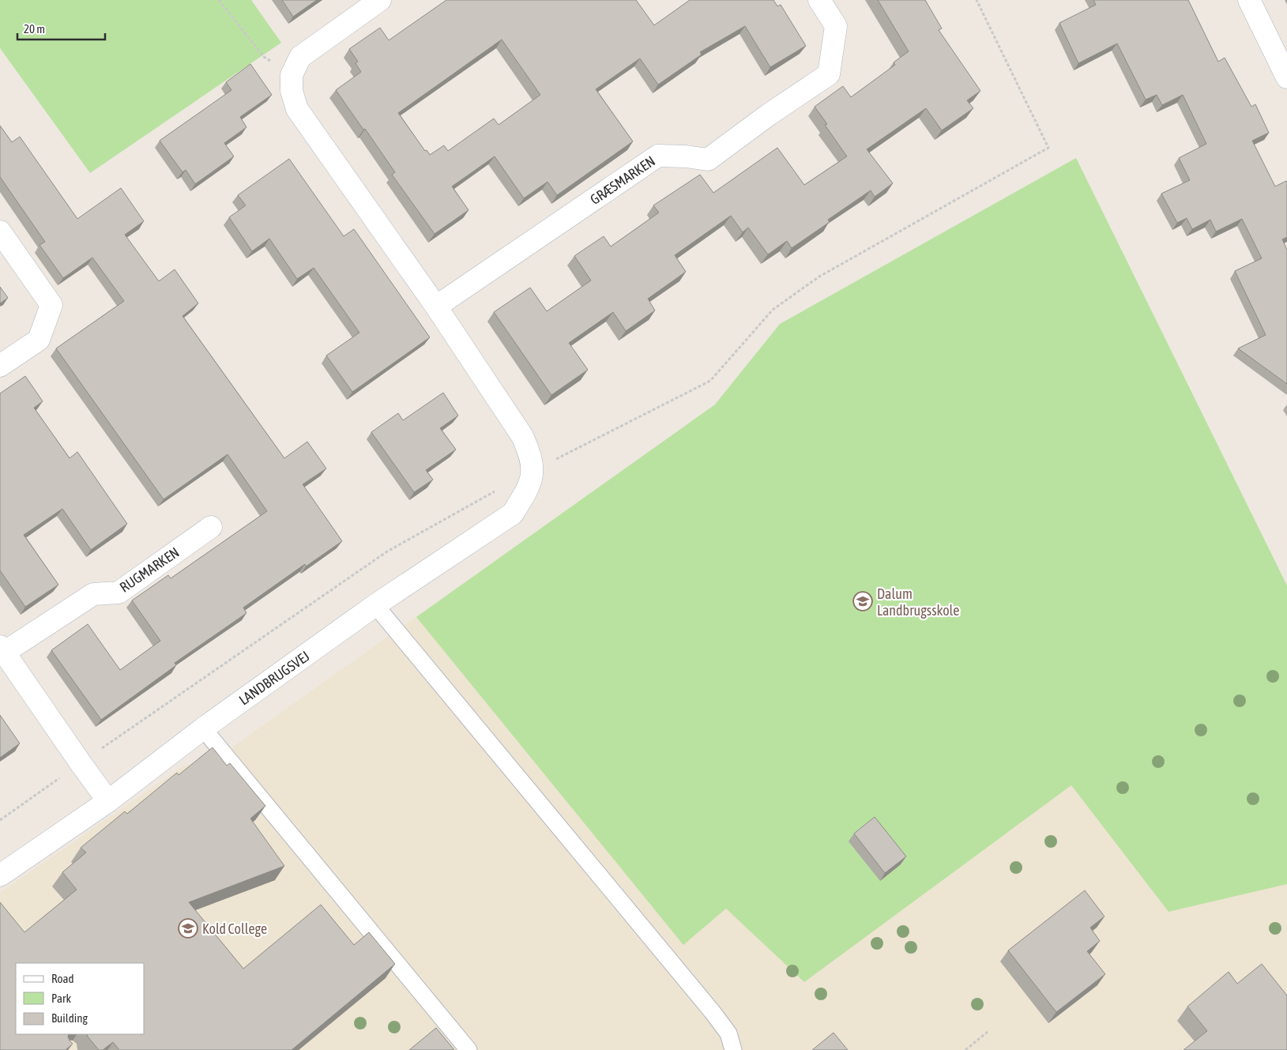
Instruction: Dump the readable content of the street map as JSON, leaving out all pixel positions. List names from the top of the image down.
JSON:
{
  "streets": {
    "street": ["GRÆSMARKEN", "RUGMARKEN", "LANDBRUGSVEJ"]
  },
  "crossings": [
    ["GRÆSMARKEN", "LANDBRUGSVEJ"],
    ["RUGMARKEN", "LANDBRUGSVEJ"]
  ],
  "places": {
    "school or university": ["Dalum Landbrugsskole", "Kold College"]
  },
  "legend": ["Road", "Park", "Building"],
  "scale_bar": "20 m"
}
